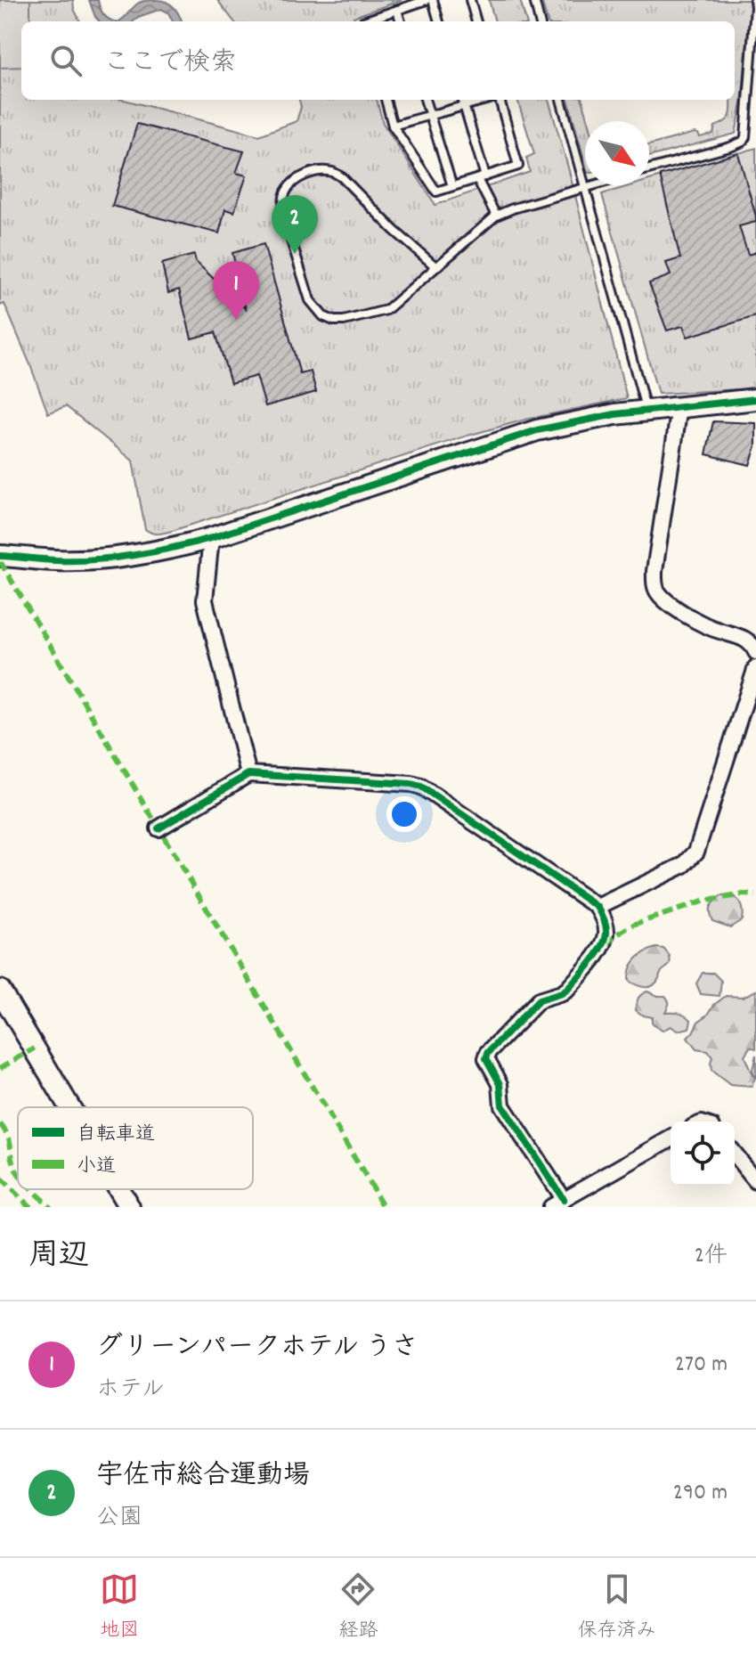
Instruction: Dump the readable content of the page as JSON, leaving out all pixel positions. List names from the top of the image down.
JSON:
{
  "legend": ["自転車道", "小道"],
  "north": "bottom right",
  "page": {
    "search": "ここで検索",
    "pins": ["2", "1"],
    "heading": ["周辺", "2件"],
    "list": [
      {
        "mark": "1",
        "name": "グリーンパークホテル うさ",
        "note": "ホテル",
        "value": "270 m"
      },
      {
        "mark": "2",
        "name": "宇佐市総合運動場",
        "note": "公園",
        "value": "290 m"
      }
    ],
    "nav": ["地図", "経路", "保存済み"]
  }
}
